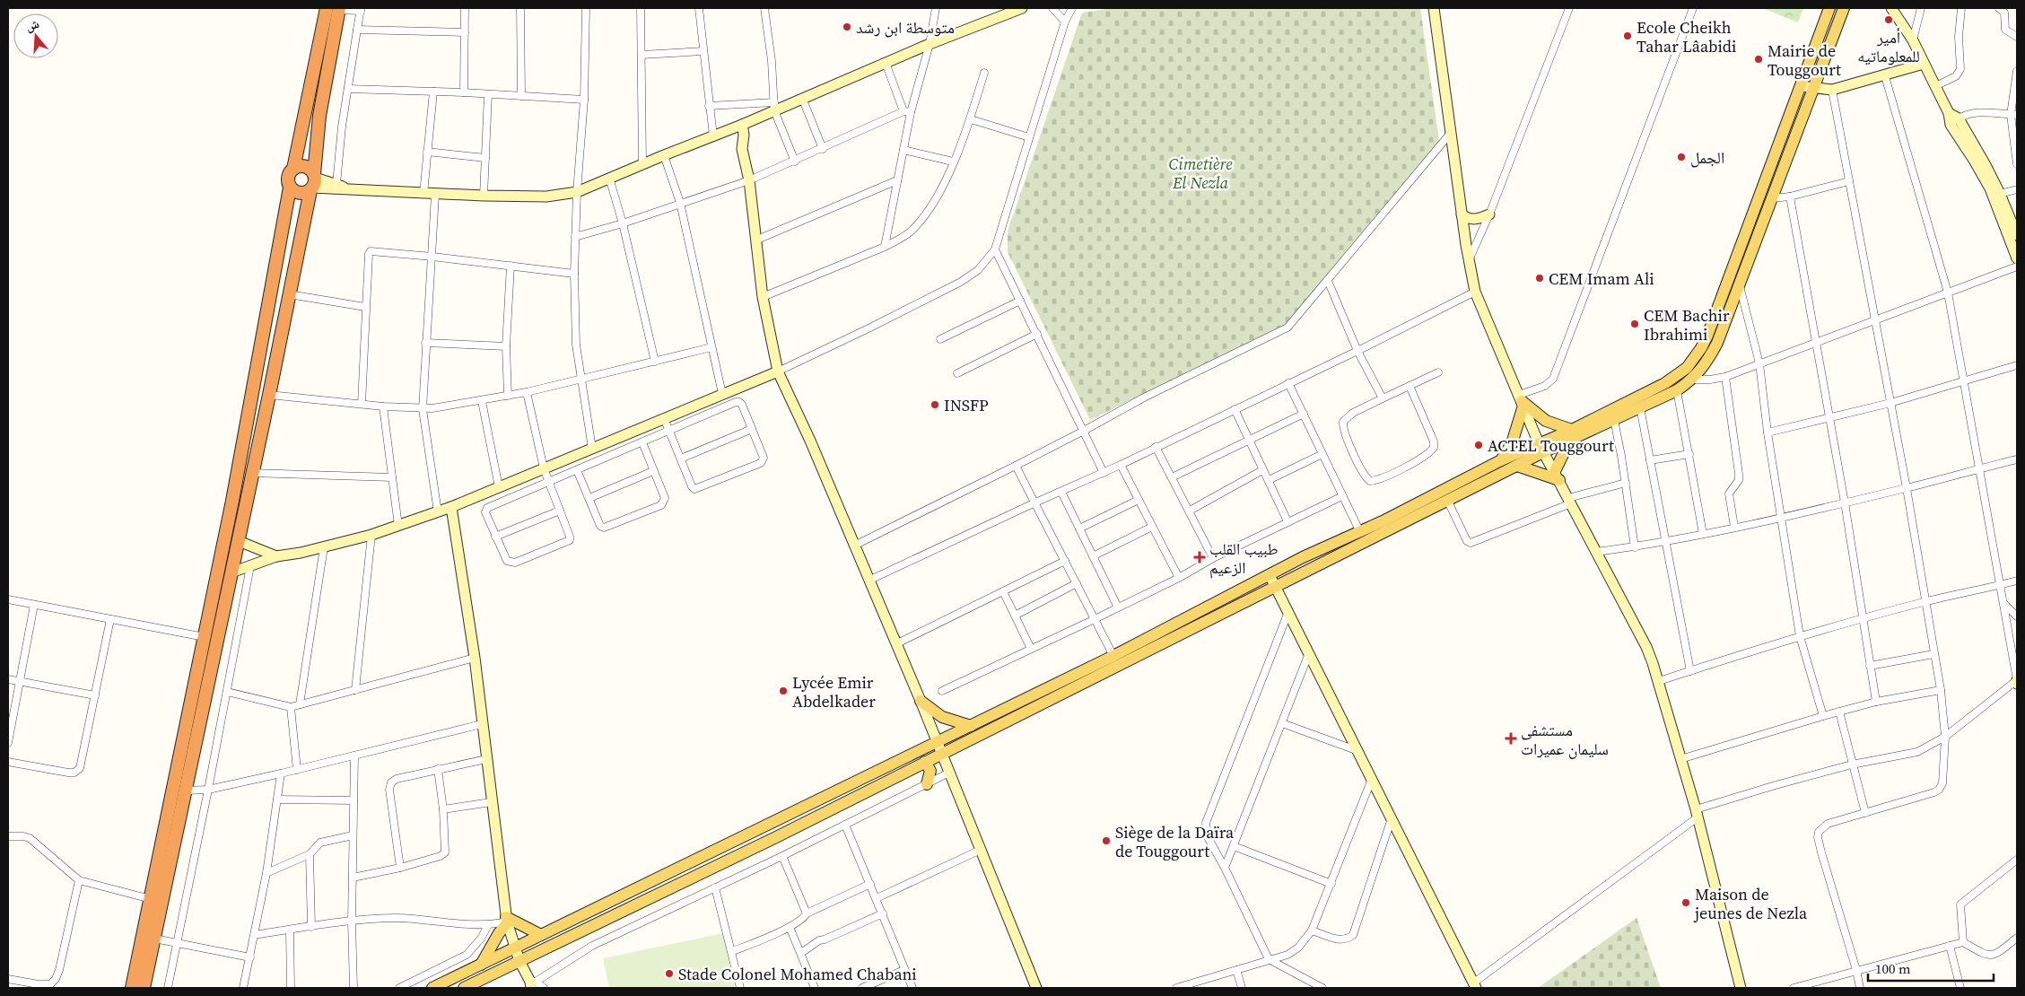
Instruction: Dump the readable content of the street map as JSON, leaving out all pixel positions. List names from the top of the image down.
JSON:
{
  "parks": ["Cimetière El Nezla"],
  "places": {
    "other": [
      "أمیر للمعلوماتیه",
      "متوسطة ابن رشد",
      "Ecole Cheikh Tahar Lâabidi",
      "Mairie de Touggourt",
      "الجمل",
      "CEM Imam Ali",
      "CEM Bachir Ibrahimi",
      "INSFP",
      "ACTEL Touggourt",
      "Lycée Emir Abdelkader",
      "Siège de la Daïra de Touggourt",
      "Maison de jeunes de Nezla",
      "Stade Colonel Mohamed Chabani"
    ],
    "health": ["طبيب القلب الزعيم", "مستشفى سليمان عميرات"]
  },
  "scale_bar": "100 m",
  "north": "top"
}
